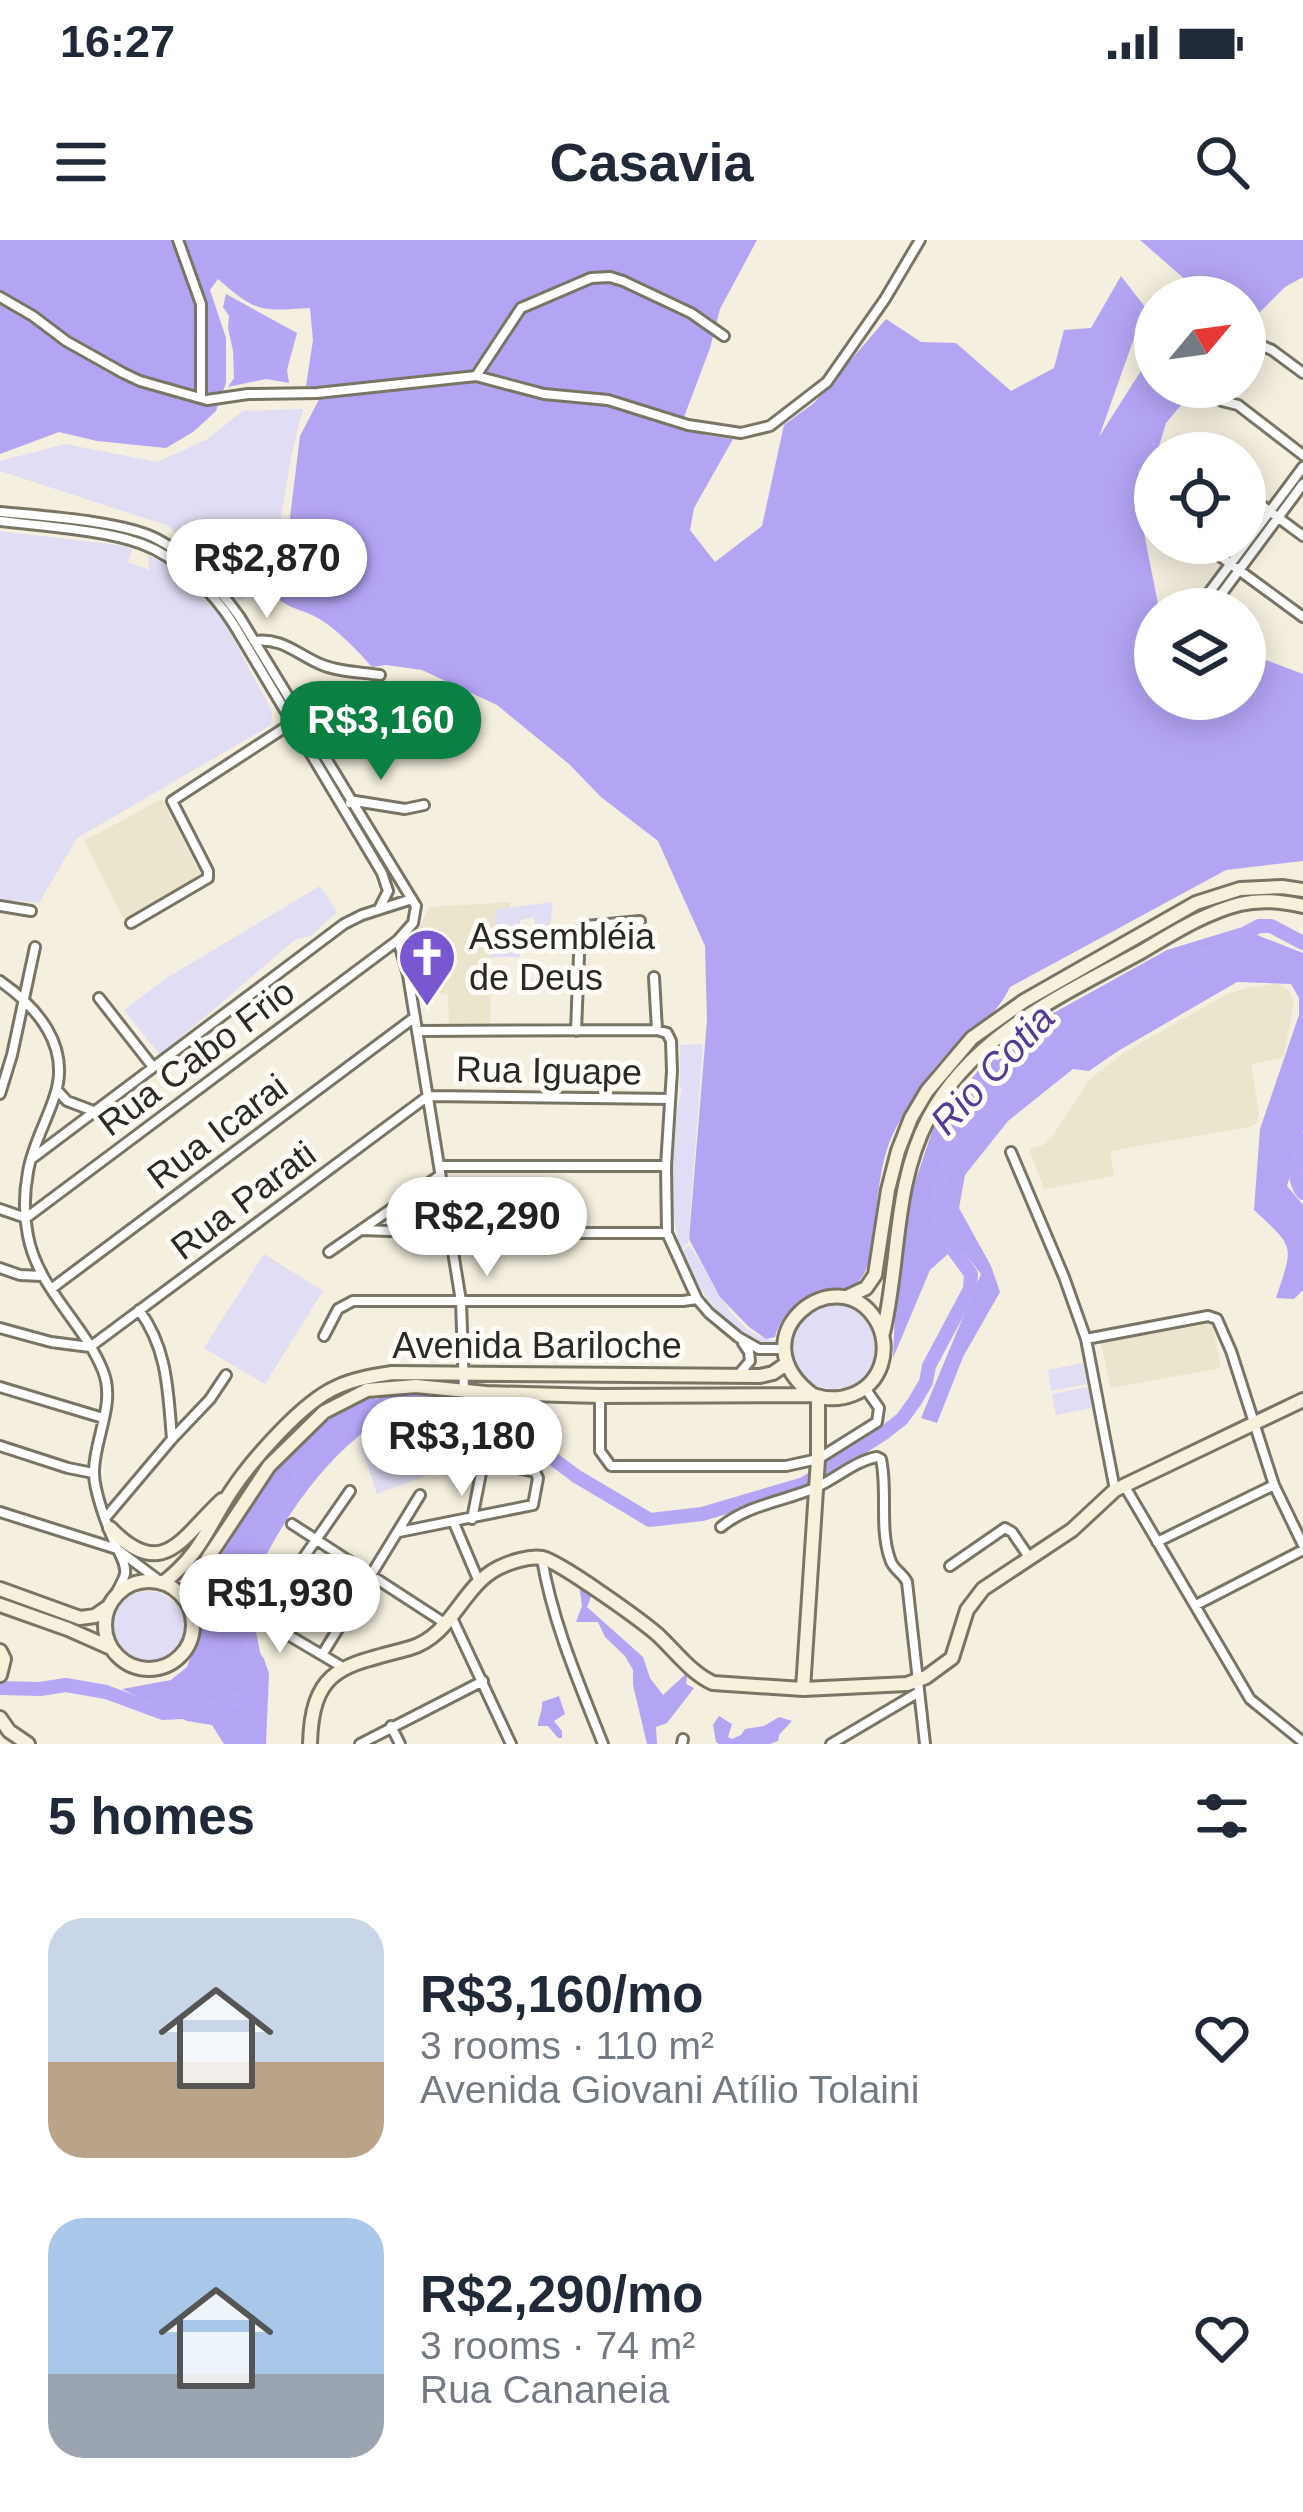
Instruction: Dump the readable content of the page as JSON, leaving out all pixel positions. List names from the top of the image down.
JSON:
{
  "streets": {
    "main road": ["Avenida Bariloche"],
    "street": [
      "Rua Cabo Frio",
      "Rua Iguape",
      "Rua Icarai",
      "Rua Parati"
    ]
  },
  "crossings": [
    ["Rua Iguape", "Rua Parati"]
  ],
  "water": ["Rio Cotia"],
  "places": {
    "church": ["Assembléia de Deus"]
  },
  "north": "top right",
  "page": {
    "status": "16:27",
    "header": "Casavia",
    "price": [
      "R$2,870",
      "R$3,160",
      "R$2,290",
      "R$3,180",
      "R$1,930"
    ],
    "heading": "5 homes",
    "list": [
      {
        "name": "R$3,160/mo",
        "note": "3 rooms · 110 m² · Avenida Giovani Atílio Tolaini"
      },
      {
        "name": "R$2,290/mo",
        "note": "3 rooms · 74 m² · Rua Cananeia"
      }
    ]
  }
}
